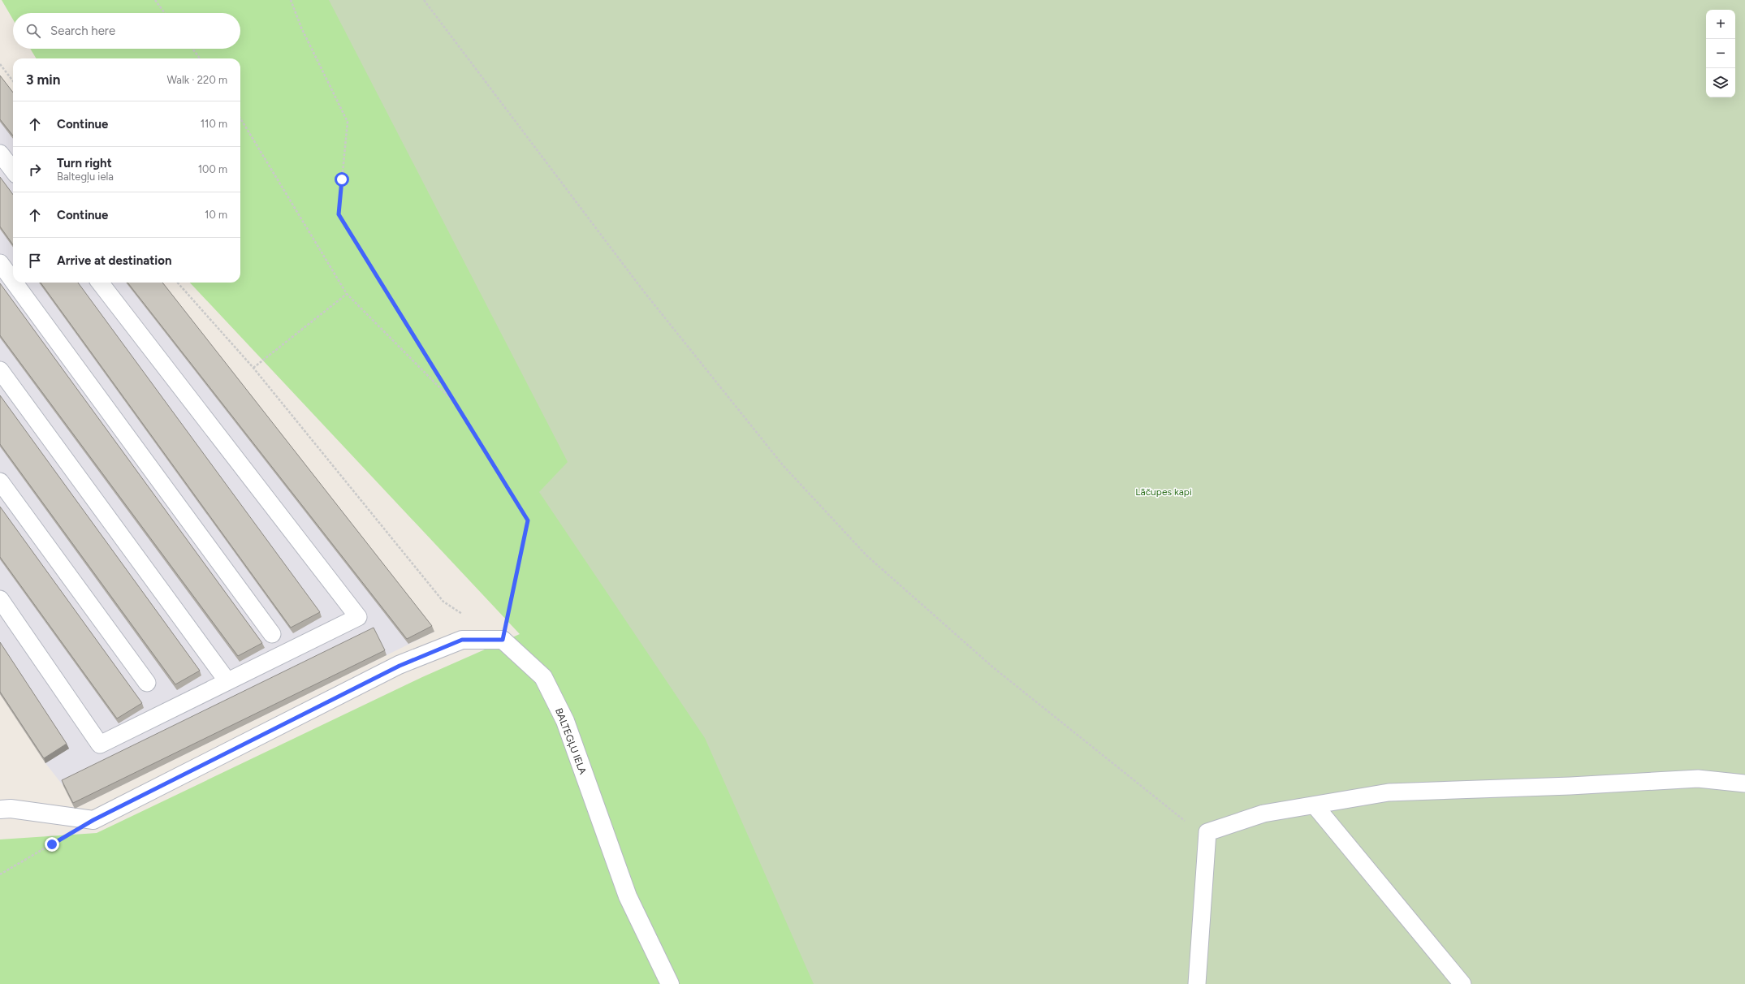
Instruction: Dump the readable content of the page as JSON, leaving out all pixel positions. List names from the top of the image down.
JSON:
{
  "streets": {
    "street": ["BALTEGĻU IELA"]
  },
  "parks": ["Lāčupes kapi"],
  "page": {
    "map_buttons": ["+", "−"],
    "search": "Search here",
    "heading": ["3 min", "Walk · 220 m"],
    "list": [
      ["Continue", "110 m"],
      ["Turn right", "Baltegļu iela", "100 m"],
      ["Continue", "10 m"],
      "Arrive at destination"
    ]
  }
}
